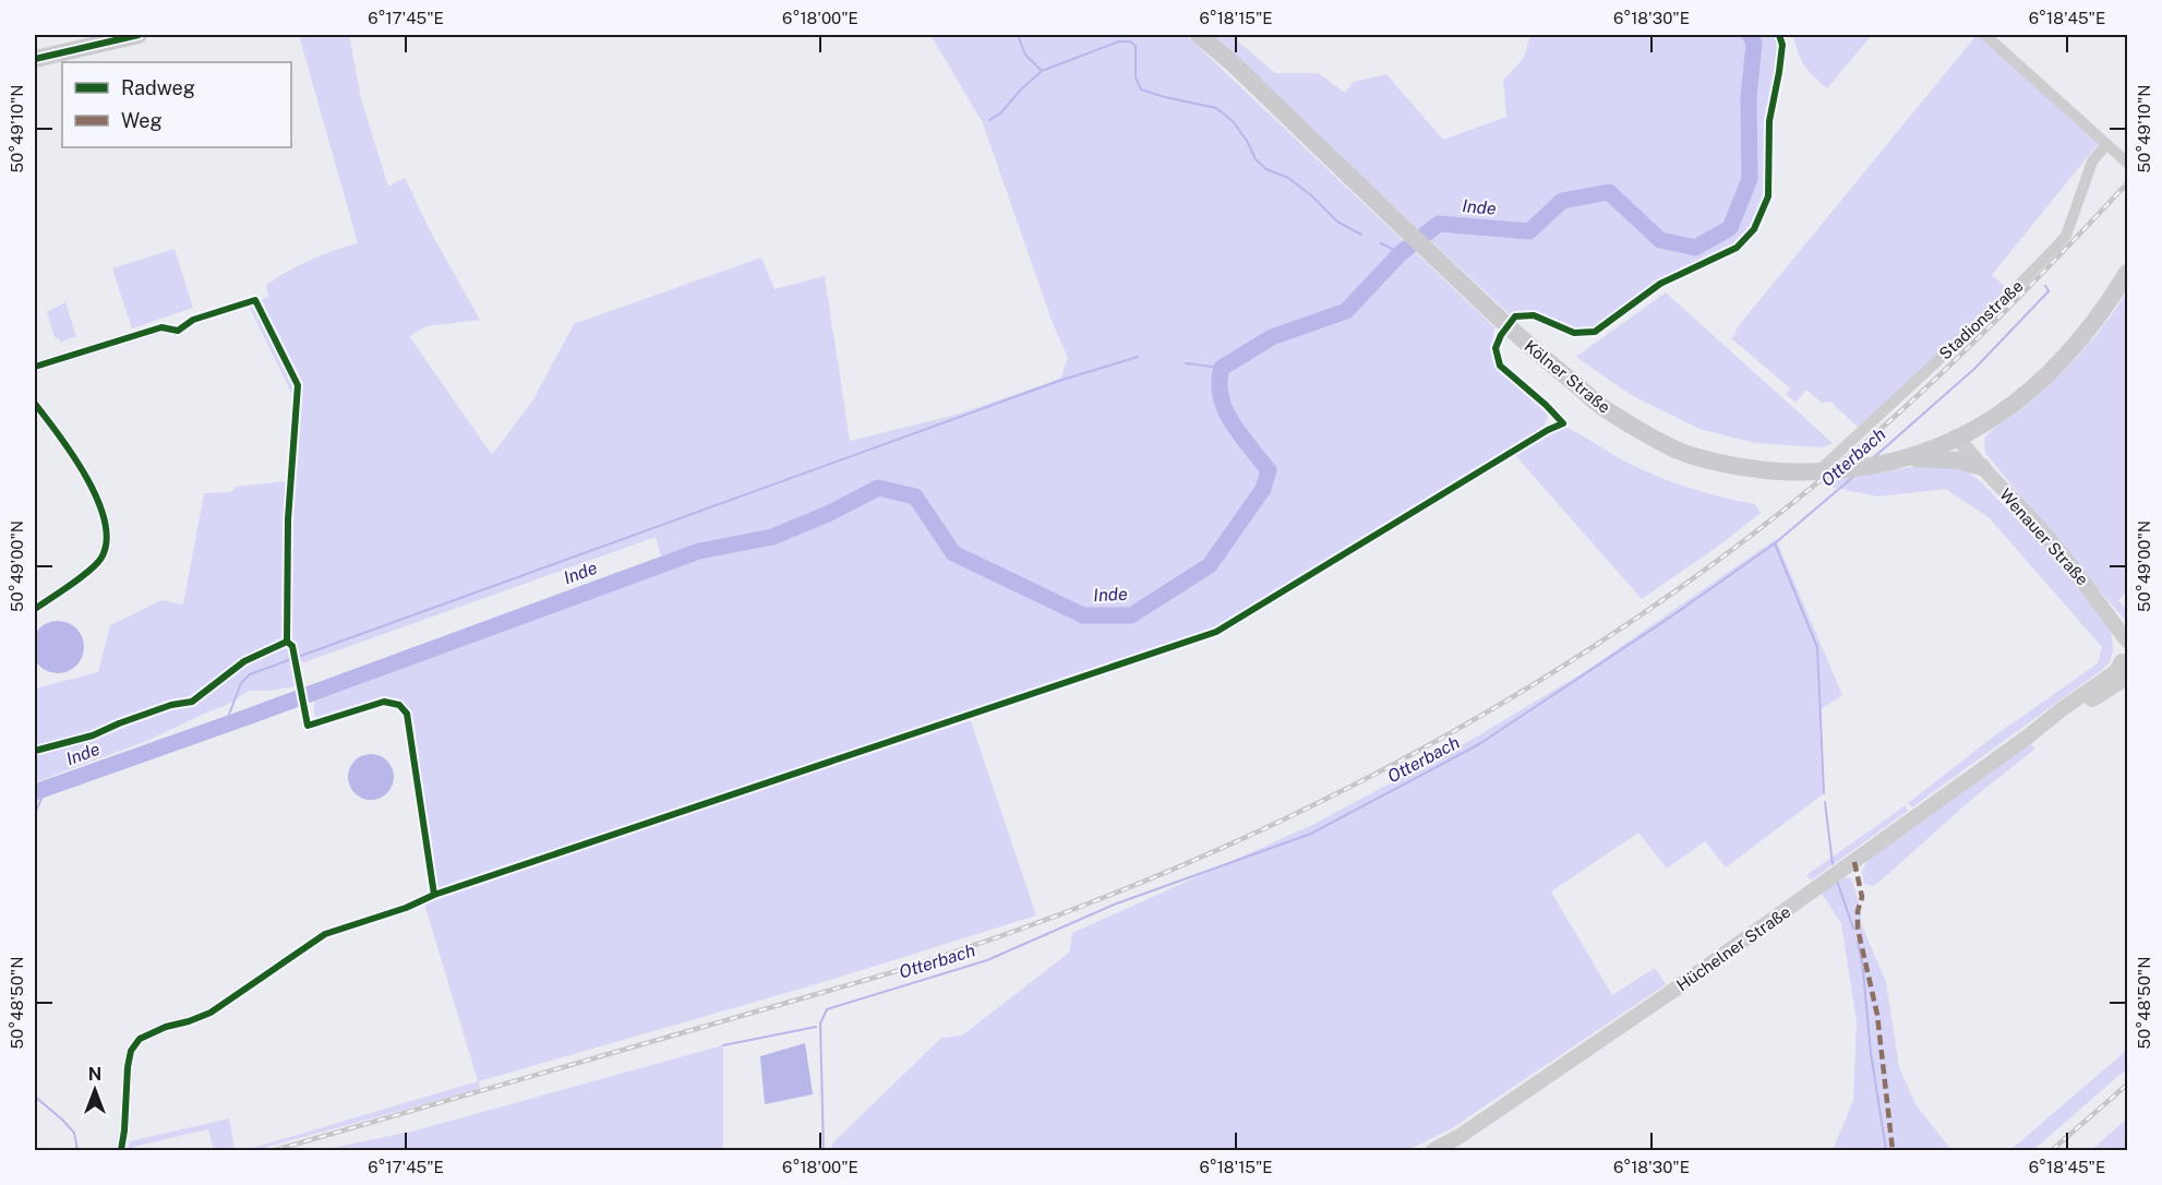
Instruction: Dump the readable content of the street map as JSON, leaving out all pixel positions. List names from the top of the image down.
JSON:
{
  "streets": {
    "main road": ["Kölner Straße"],
    "street": ["Stadionstraße", "Wenauer Straße", "Hüchelner Straße"]
  },
  "crossings": [
    ["Kölner Straße", "Wenauer Straße"]
  ],
  "water": ["Inde", "Otterbach"],
  "legend": ["Radweg", "Weg"],
  "north": "top",
  "coordinates": [
    "6°17'45\"E",
    "6°18'00\"E",
    "6°18'15\"E",
    "6°18'30\"E",
    "6°18'45\"E",
    "50°49'10\"N",
    "50°49'00\"N",
    "50°48'50\"N"
  ]
}
